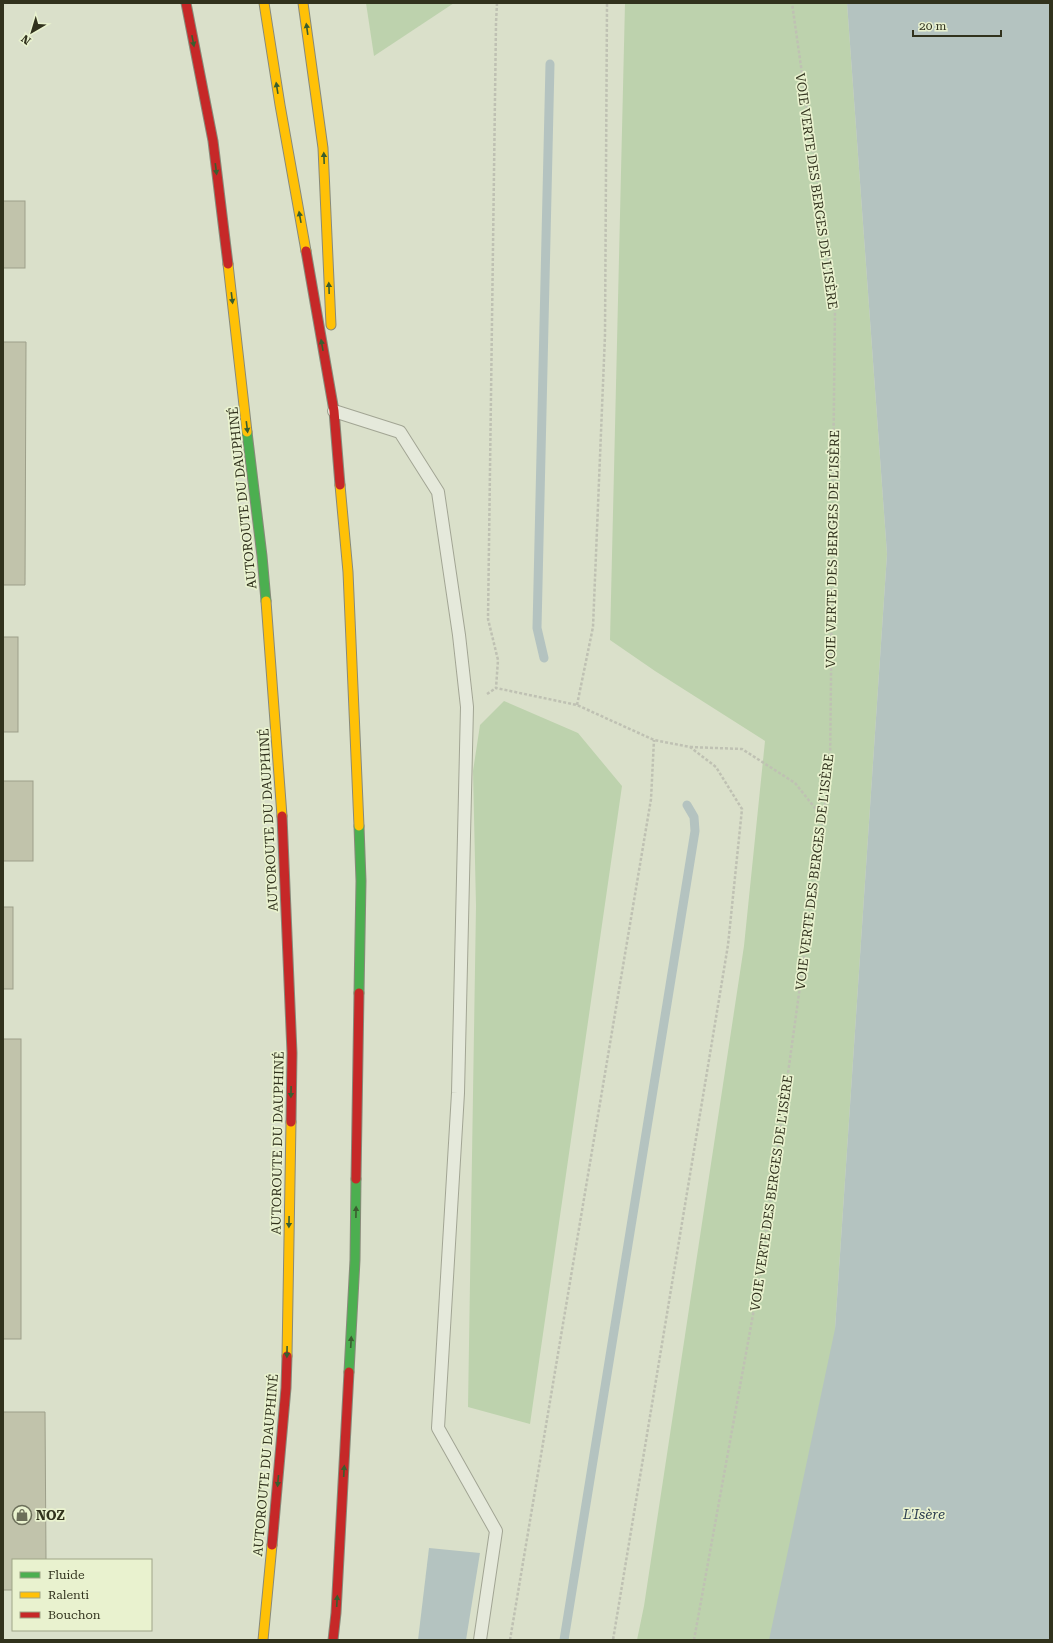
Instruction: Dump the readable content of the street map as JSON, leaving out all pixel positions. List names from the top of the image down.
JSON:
{
  "streets": {
    "highway": ["AUTOROUTE DU DAUPHINÉ"],
    "path": ["VOIE VERTE DES BERGES DE L'ISÈRE"]
  },
  "water": ["L'Isère"],
  "places": {
    "shop": ["NOZ"]
  },
  "legend": ["Fluide", "Ralenti", "Bouchon"],
  "scale_bar": "20 m",
  "north": "bottom left"
}
